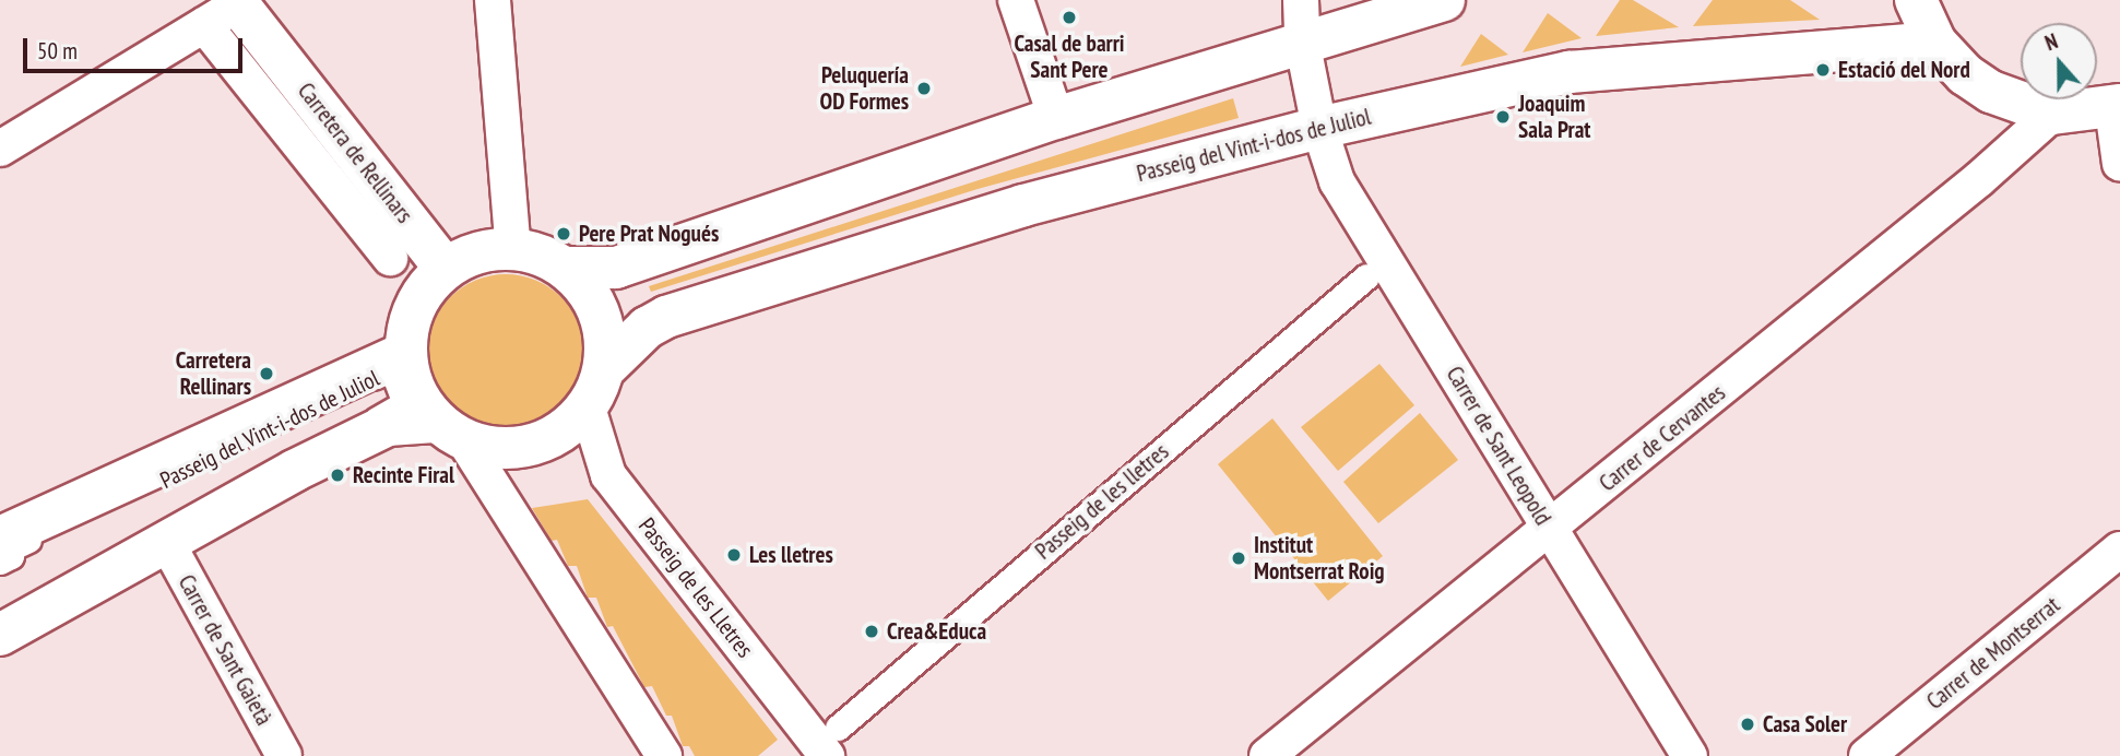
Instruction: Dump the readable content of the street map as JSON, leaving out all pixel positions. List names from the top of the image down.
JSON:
{
  "streets": {
    "street": [
      "Passeig del Vint-i-dos de Juliol",
      "Carretera de Rellinars",
      "Carrer de Cervantes",
      "Carrer de Sant Leopold",
      "Passeig de les lletres",
      "Passeig de les Lletres",
      "Carrer de Sant Gaietà",
      "Carrer de Montserrat"
    ]
  },
  "crossings": [
    ["Passeig del Vint-i-dos de Juliol", "Carretera de Rellinars"],
    ["Passeig del Vint-i-dos de Juliol", "Carrer de Sant Leopold"],
    ["Passeig del Vint-i-dos de Juliol", "Passeig de les Lletres"],
    ["Passeig del Vint-i-dos de Juliol", "Carrer de Sant Gaietà"],
    ["Carretera de Rellinars", "Passeig de les Lletres"],
    ["Carrer de Cervantes", "Carrer de Sant Leopold"],
    ["Passeig de les lletres", "Passeig de les Lletres"]
  ],
  "places": [
    "Casal de barri Sant Pere",
    "Estació del Nord",
    "Peluquería OD Formes",
    "Joaquim Sala Prat",
    "Pere Prat Nogués",
    "Carretera Rellinars",
    "Recinte Firal",
    "Les lletres",
    "Institut Montserrat Roig",
    "Crea&Educa",
    "Casa Soler"
  ],
  "scale_bar": "50 m",
  "north": "top"
}
